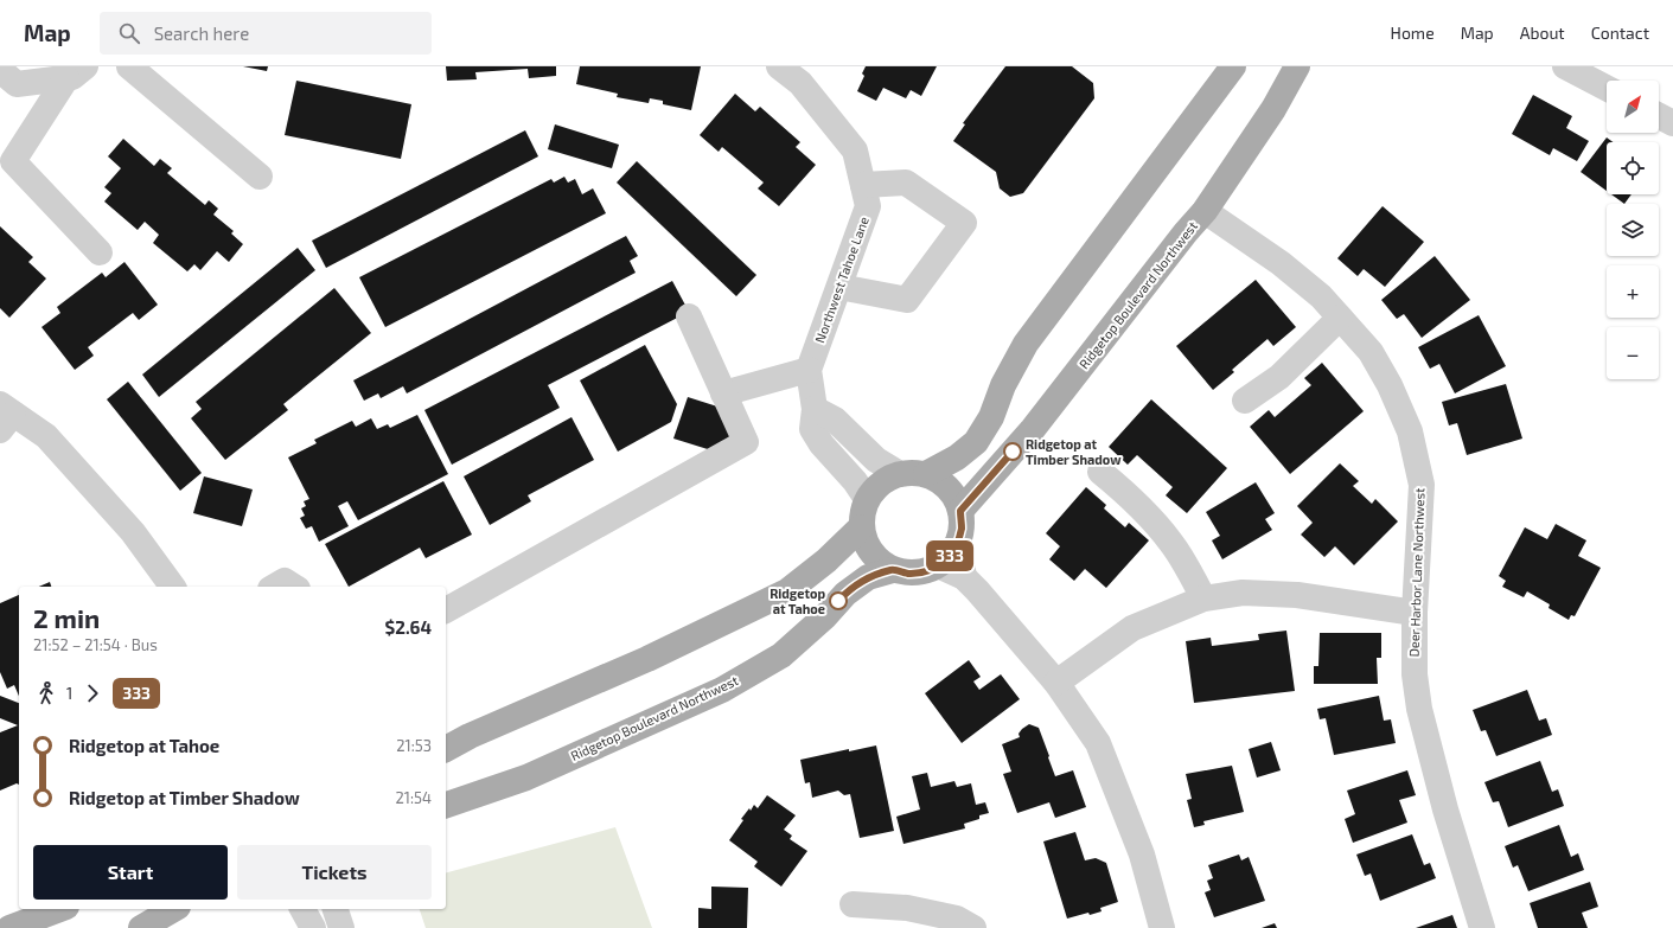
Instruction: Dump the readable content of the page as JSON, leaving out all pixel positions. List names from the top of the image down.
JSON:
{
  "streets": {
    "main road": ["Ridgetop Boulevard Northwest"],
    "street": ["Northwest Tahoe Lane", "Deer Harbor Lane Northwest"]
  },
  "crossings": [
    ["Northwest Tahoe Lane", "Ridgetop Boulevard Northwest"],
    ["Ridgetop Boulevard Northwest", "Deer Harbor Lane Northwest"]
  ],
  "places": ["Ridgetop at Timber Shadow", "Ridgetop at Tahoe"],
  "lines": ["bus line 333"],
  "north": "top right",
  "page": {
    "header": "Map",
    "search": "Search here",
    "nav": [
      "Home",
      "Map",
      "About",
      "Contact"
    ],
    "on_map": "333",
    "map_buttons": ["+", "−"],
    "heading": ["2 min", "21:52 – 21:54 · Bus", "$2.64"],
    "legs": ["1", "333"],
    "list": [
      {
        "name": "Ridgetop at Tahoe",
        "value": "21:53"
      },
      {
        "name": "Ridgetop at Timber Shadow",
        "value": "21:54"
      }
    ],
    "buttons": ["Start", "Tickets"]
  }
}
